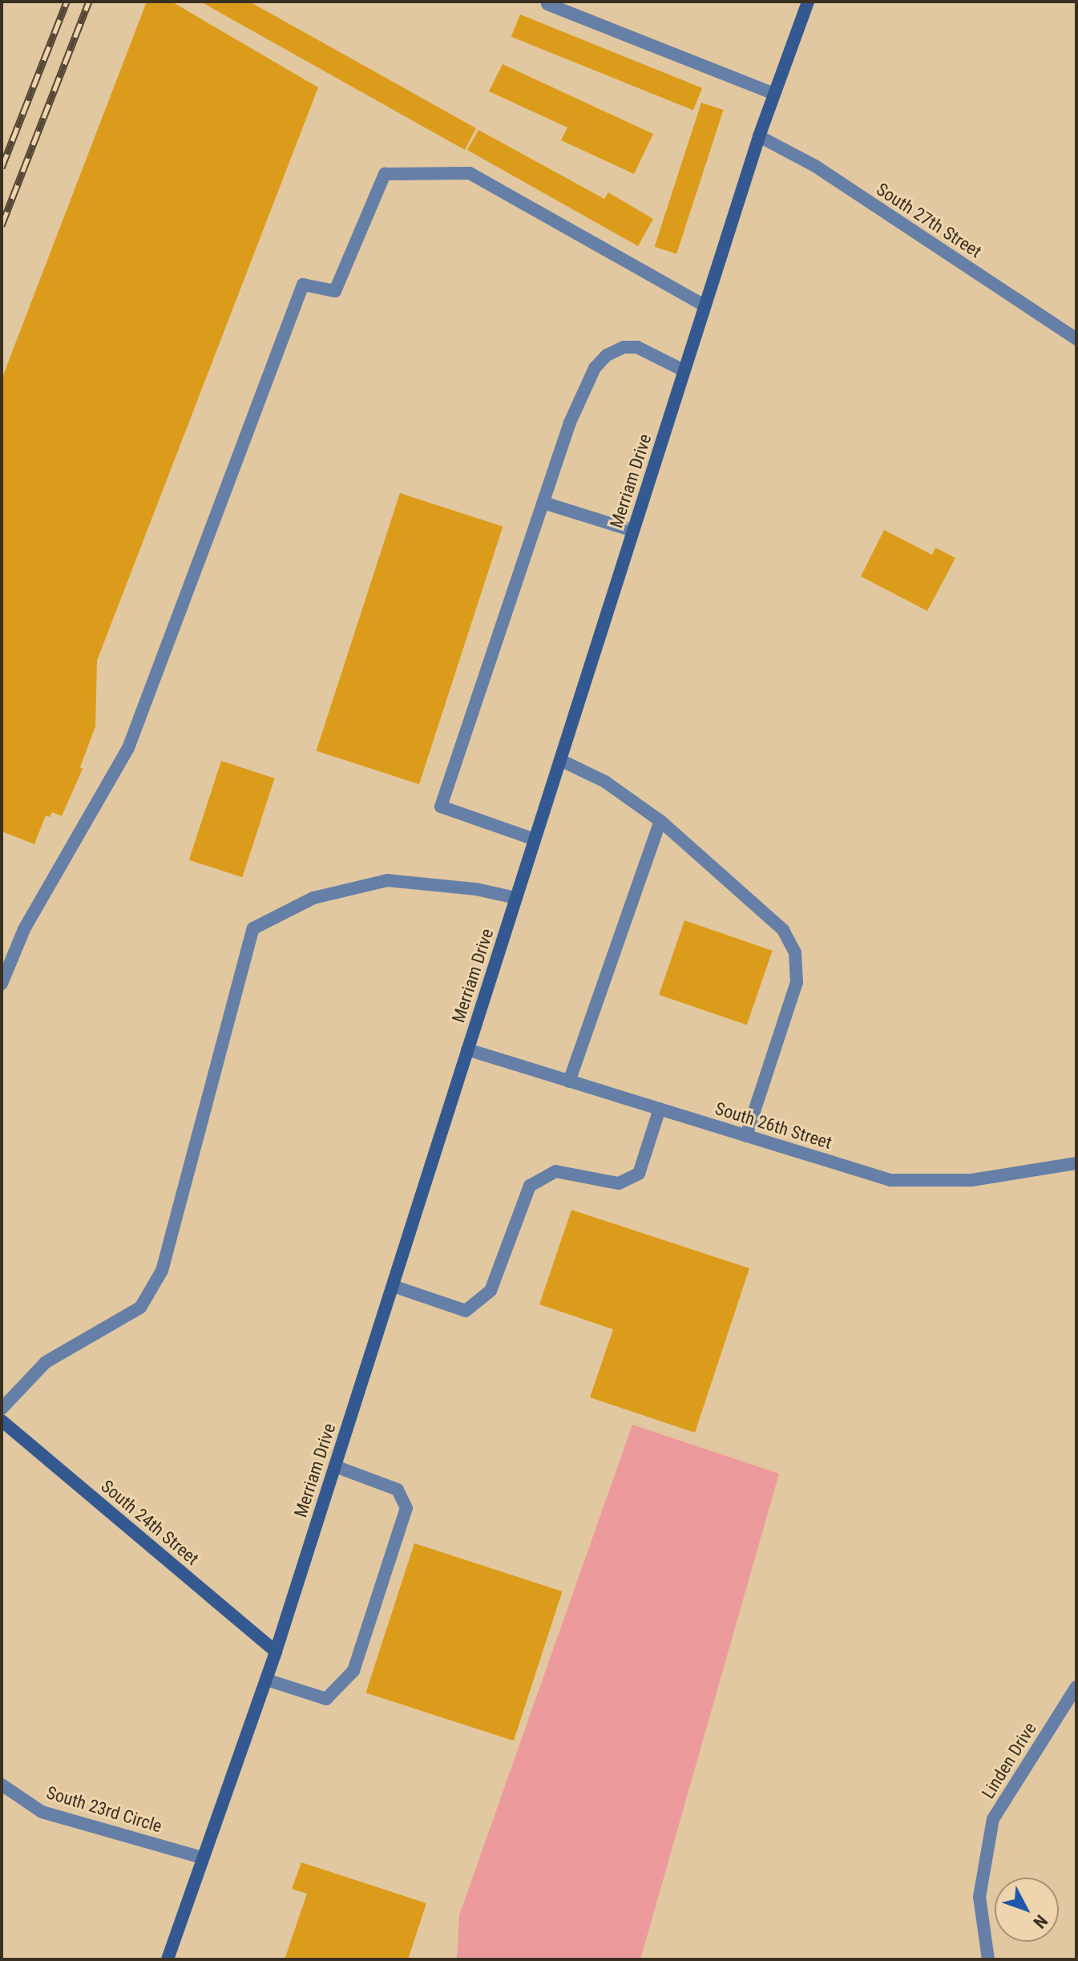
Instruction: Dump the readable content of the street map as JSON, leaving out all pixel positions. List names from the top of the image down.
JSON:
{
  "streets": {
    "main road": ["Merriam Drive", "South 24th Street"],
    "street": [
      "South 27th Street",
      "South 26th Street",
      "Linden Drive",
      "South 23rd Circle"
    ]
  },
  "crossings": [
    ["South 27th Street", "Merriam Drive"],
    ["Merriam Drive", "South 26th Street"],
    ["Merriam Drive", "South 24th Street"],
    ["Merriam Drive", "South 23rd Circle"]
  ],
  "north": "bottom right"
}
